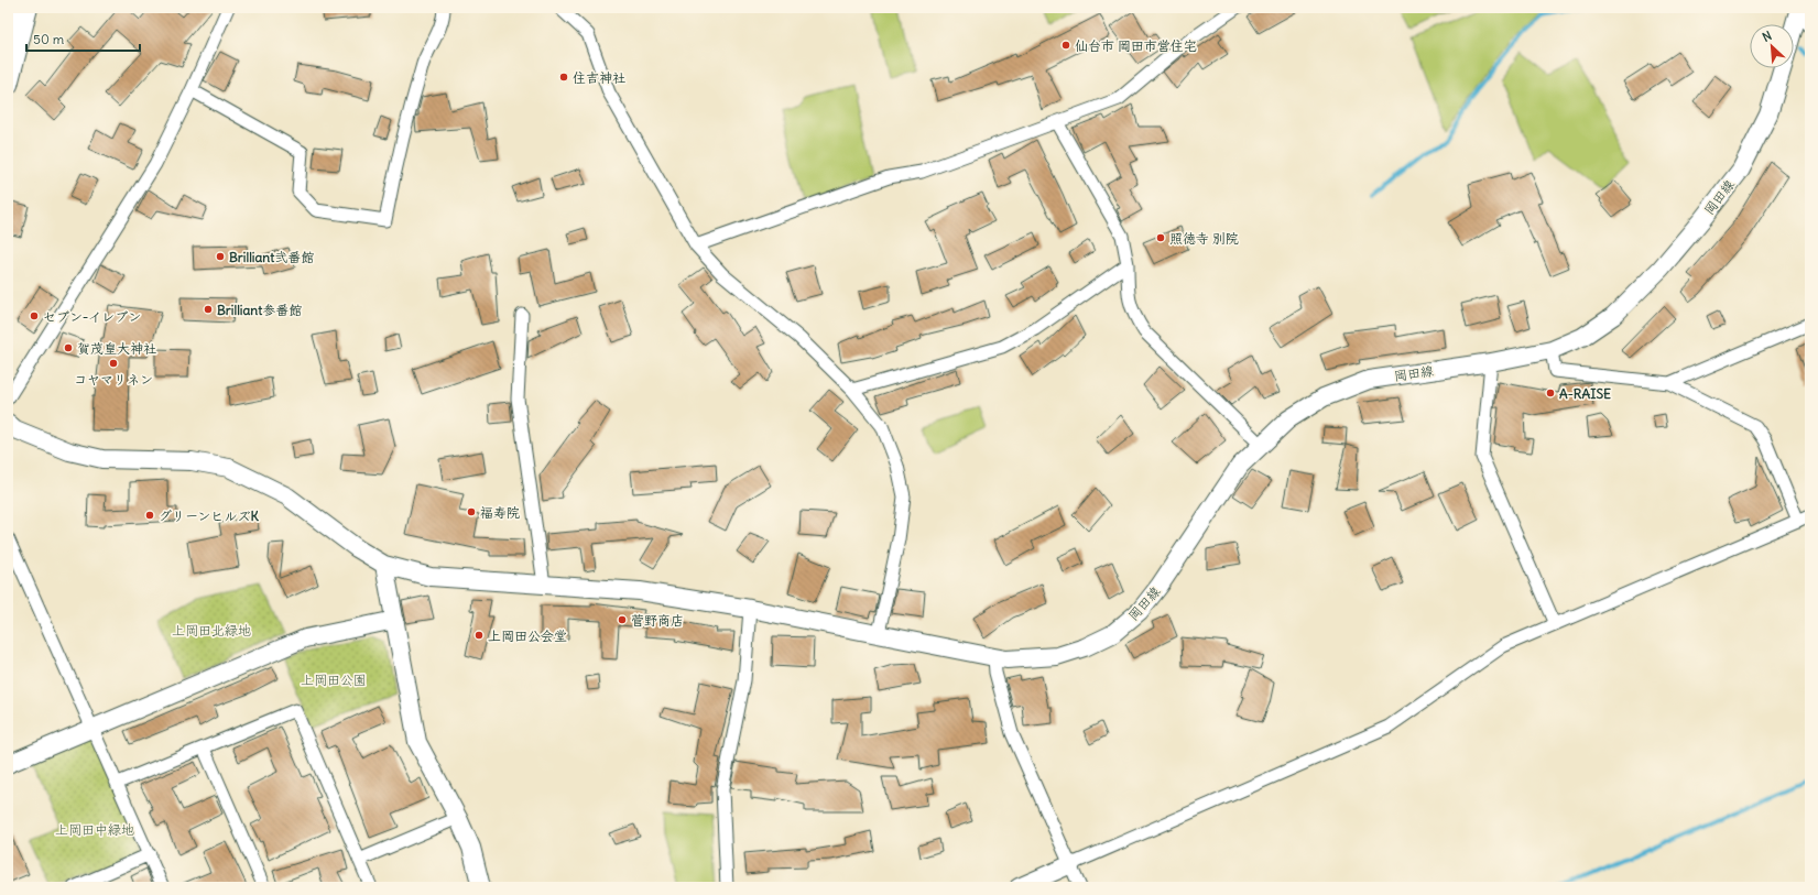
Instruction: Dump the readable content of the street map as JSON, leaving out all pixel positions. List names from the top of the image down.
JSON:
{
  "streets": {
    "street": ["岡田線"]
  },
  "parks": ["上岡田北緑地", "上岡田公園", "上岡田中緑地"],
  "places": [
    "仙台市 岡田市営住宅",
    "住吉神社",
    "照徳寺 別院",
    "Brilliant弐番館",
    "Brilliant参番館",
    "セブン-イレブン",
    "賀茂皇大神社",
    "コヤマリネン",
    "A-RAISE",
    "福寿院",
    "グリーンヒルズK",
    "菅野商店",
    "上岡田公会堂"
  ],
  "scale_bar": "50 m",
  "north": "top left"
}
